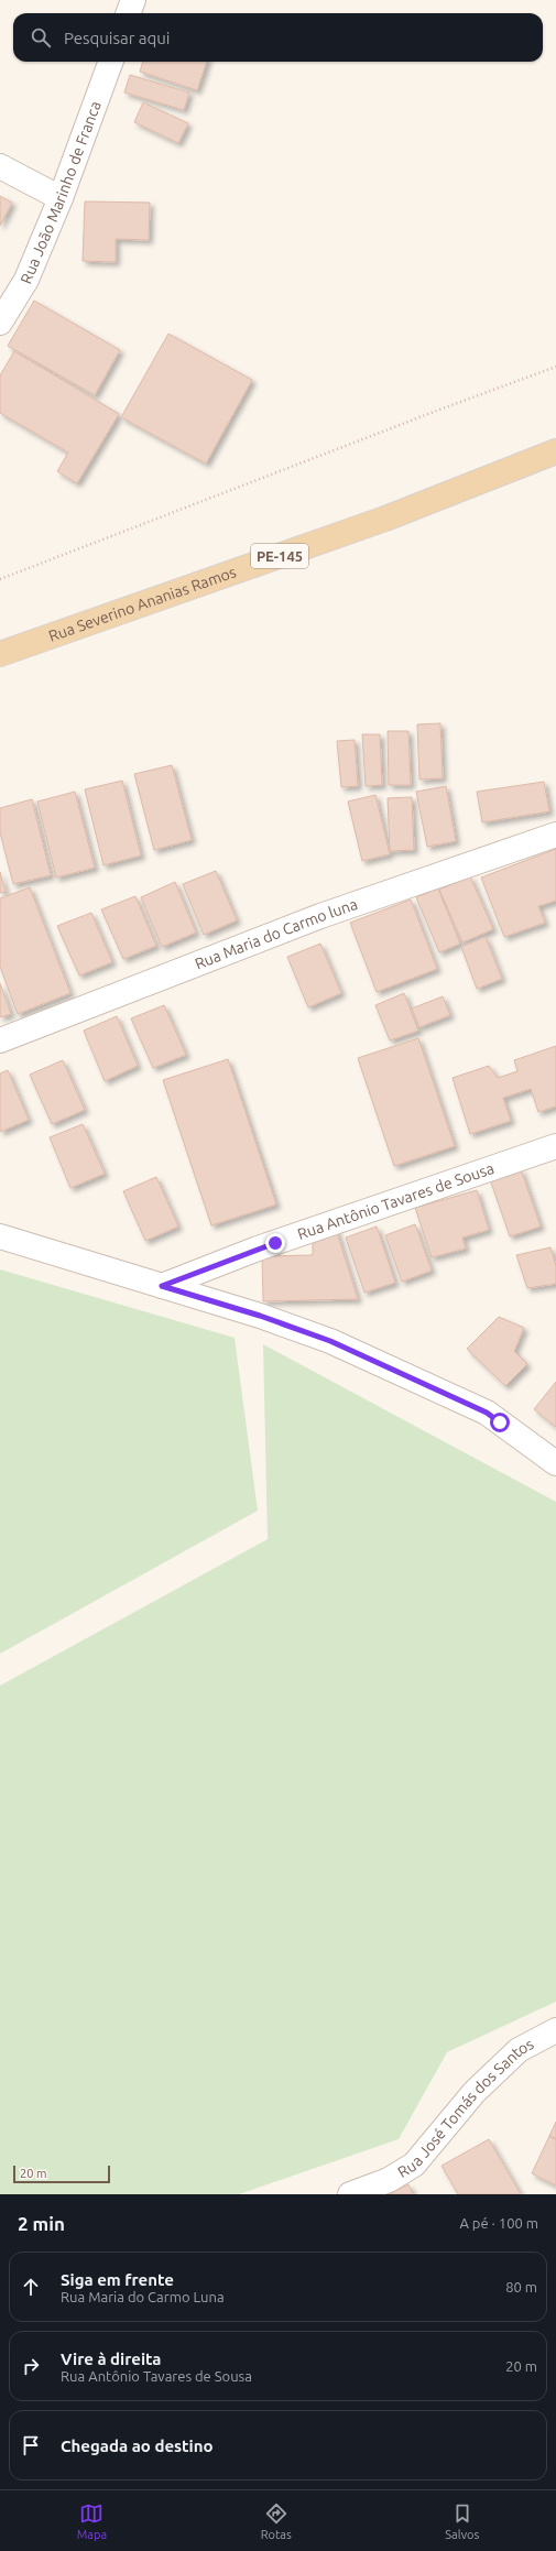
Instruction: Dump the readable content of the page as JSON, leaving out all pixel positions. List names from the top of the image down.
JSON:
{
  "streets": {
    "main road": ["PE-145", "Rua Severino Ananias Ramos"],
    "street": [
      "Rua João Marinho de Franca",
      "Rua Maria do Carmo luna",
      "Rua Antônio Tavares de Sousa",
      "Rua José Tomás dos Santos"
    ]
  },
  "scale_bar": "20 m",
  "page": {
    "search": "Pesquisar aqui",
    "scale": "20 m",
    "heading": ["2 min", "A pé · 100 m"],
    "list": [
      ["Siga em frente", "Rua Maria do Carmo Luna", "80 m"],
      ["Vire à direita", "Rua Antônio Tavares de Sousa", "20 m"],
      "Chegada ao destino"
    ],
    "nav": ["Mapa", "Rotas", "Salvos"]
  }
}
